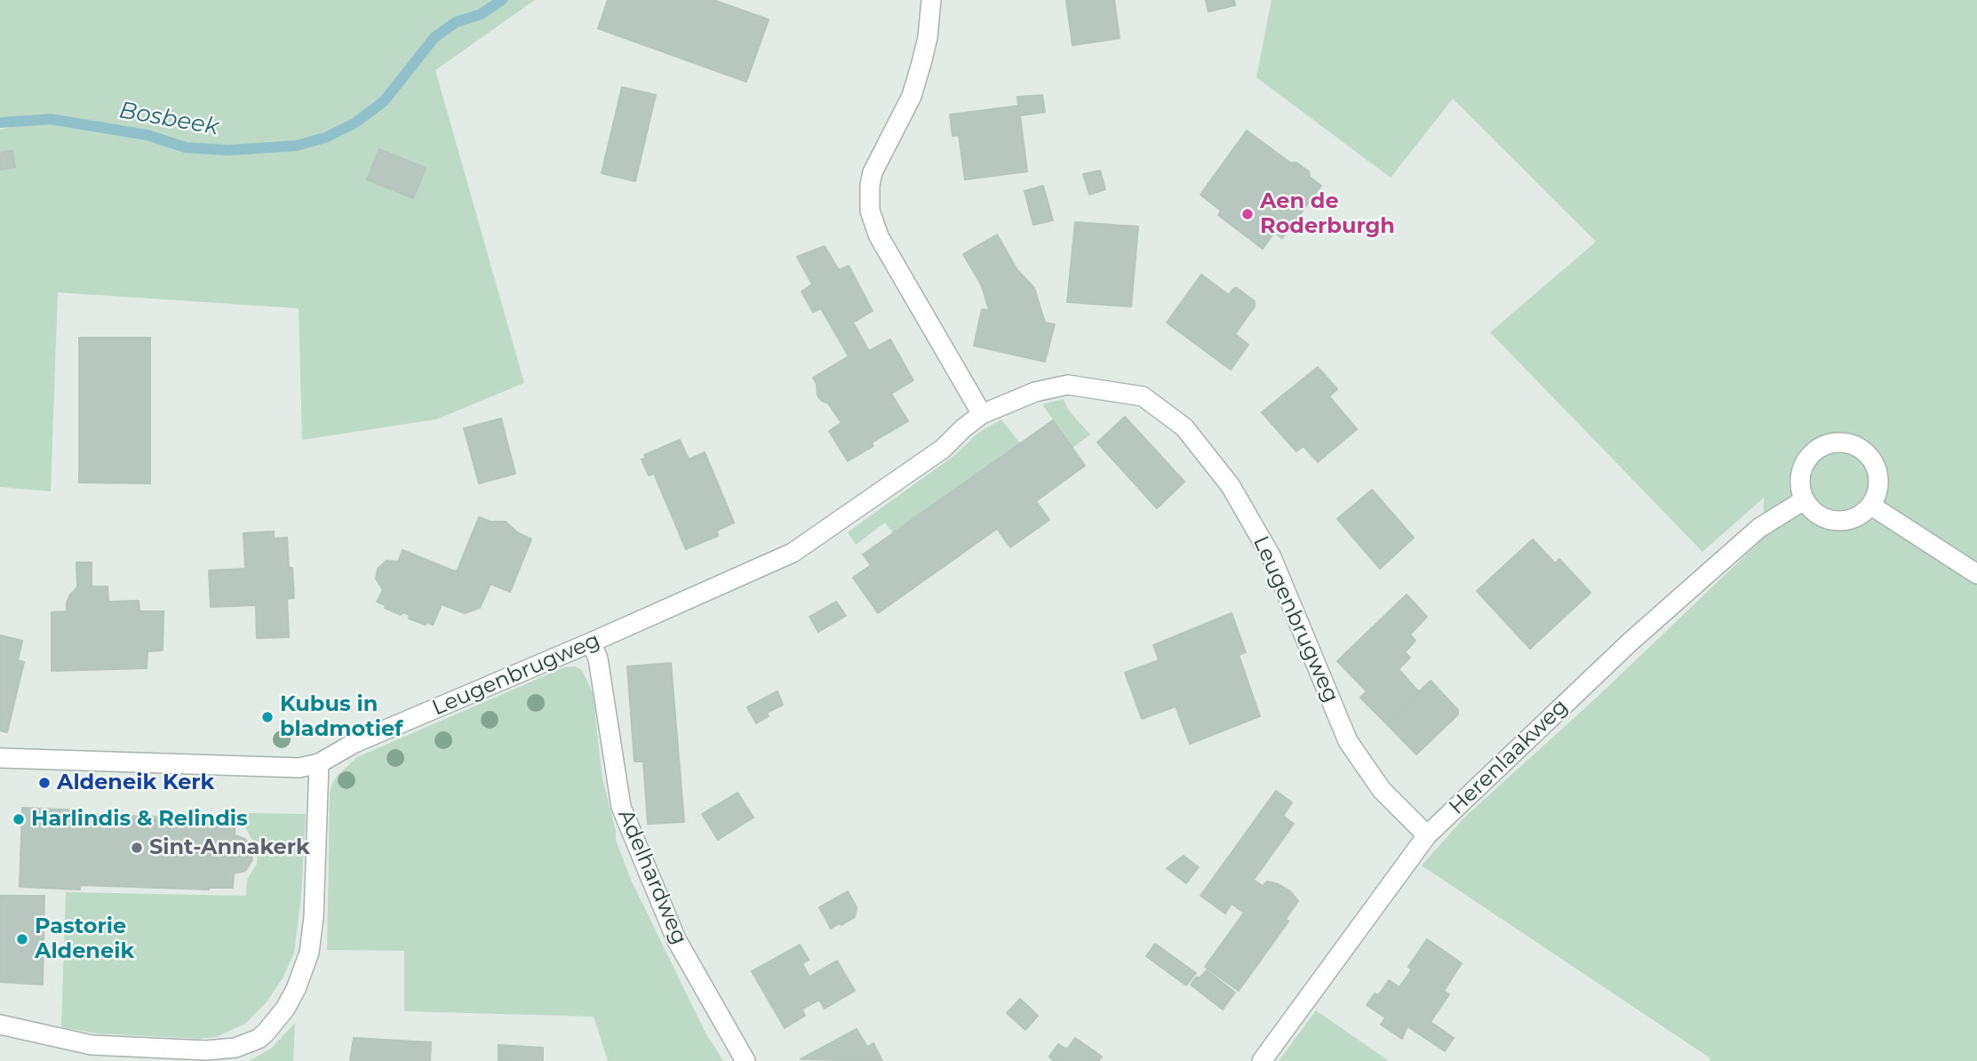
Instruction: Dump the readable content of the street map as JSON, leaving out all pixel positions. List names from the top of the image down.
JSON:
{
  "streets": {
    "street": ["Leugenbrugweg", "Herenlaakweg", "Adelhardweg"]
  },
  "crossings": [
    ["Leugenbrugweg", "Herenlaakweg"],
    ["Leugenbrugweg", "Adelhardweg"]
  ],
  "water": ["Bosbeek"],
  "places": [
    "Aen de Roderburgh",
    "Kubus in bladmotief",
    "Aldeneik Kerk",
    "Harlindis & Relindis",
    "Sint-Annakerk",
    "Pastorie Aldeneik"
  ]
}
